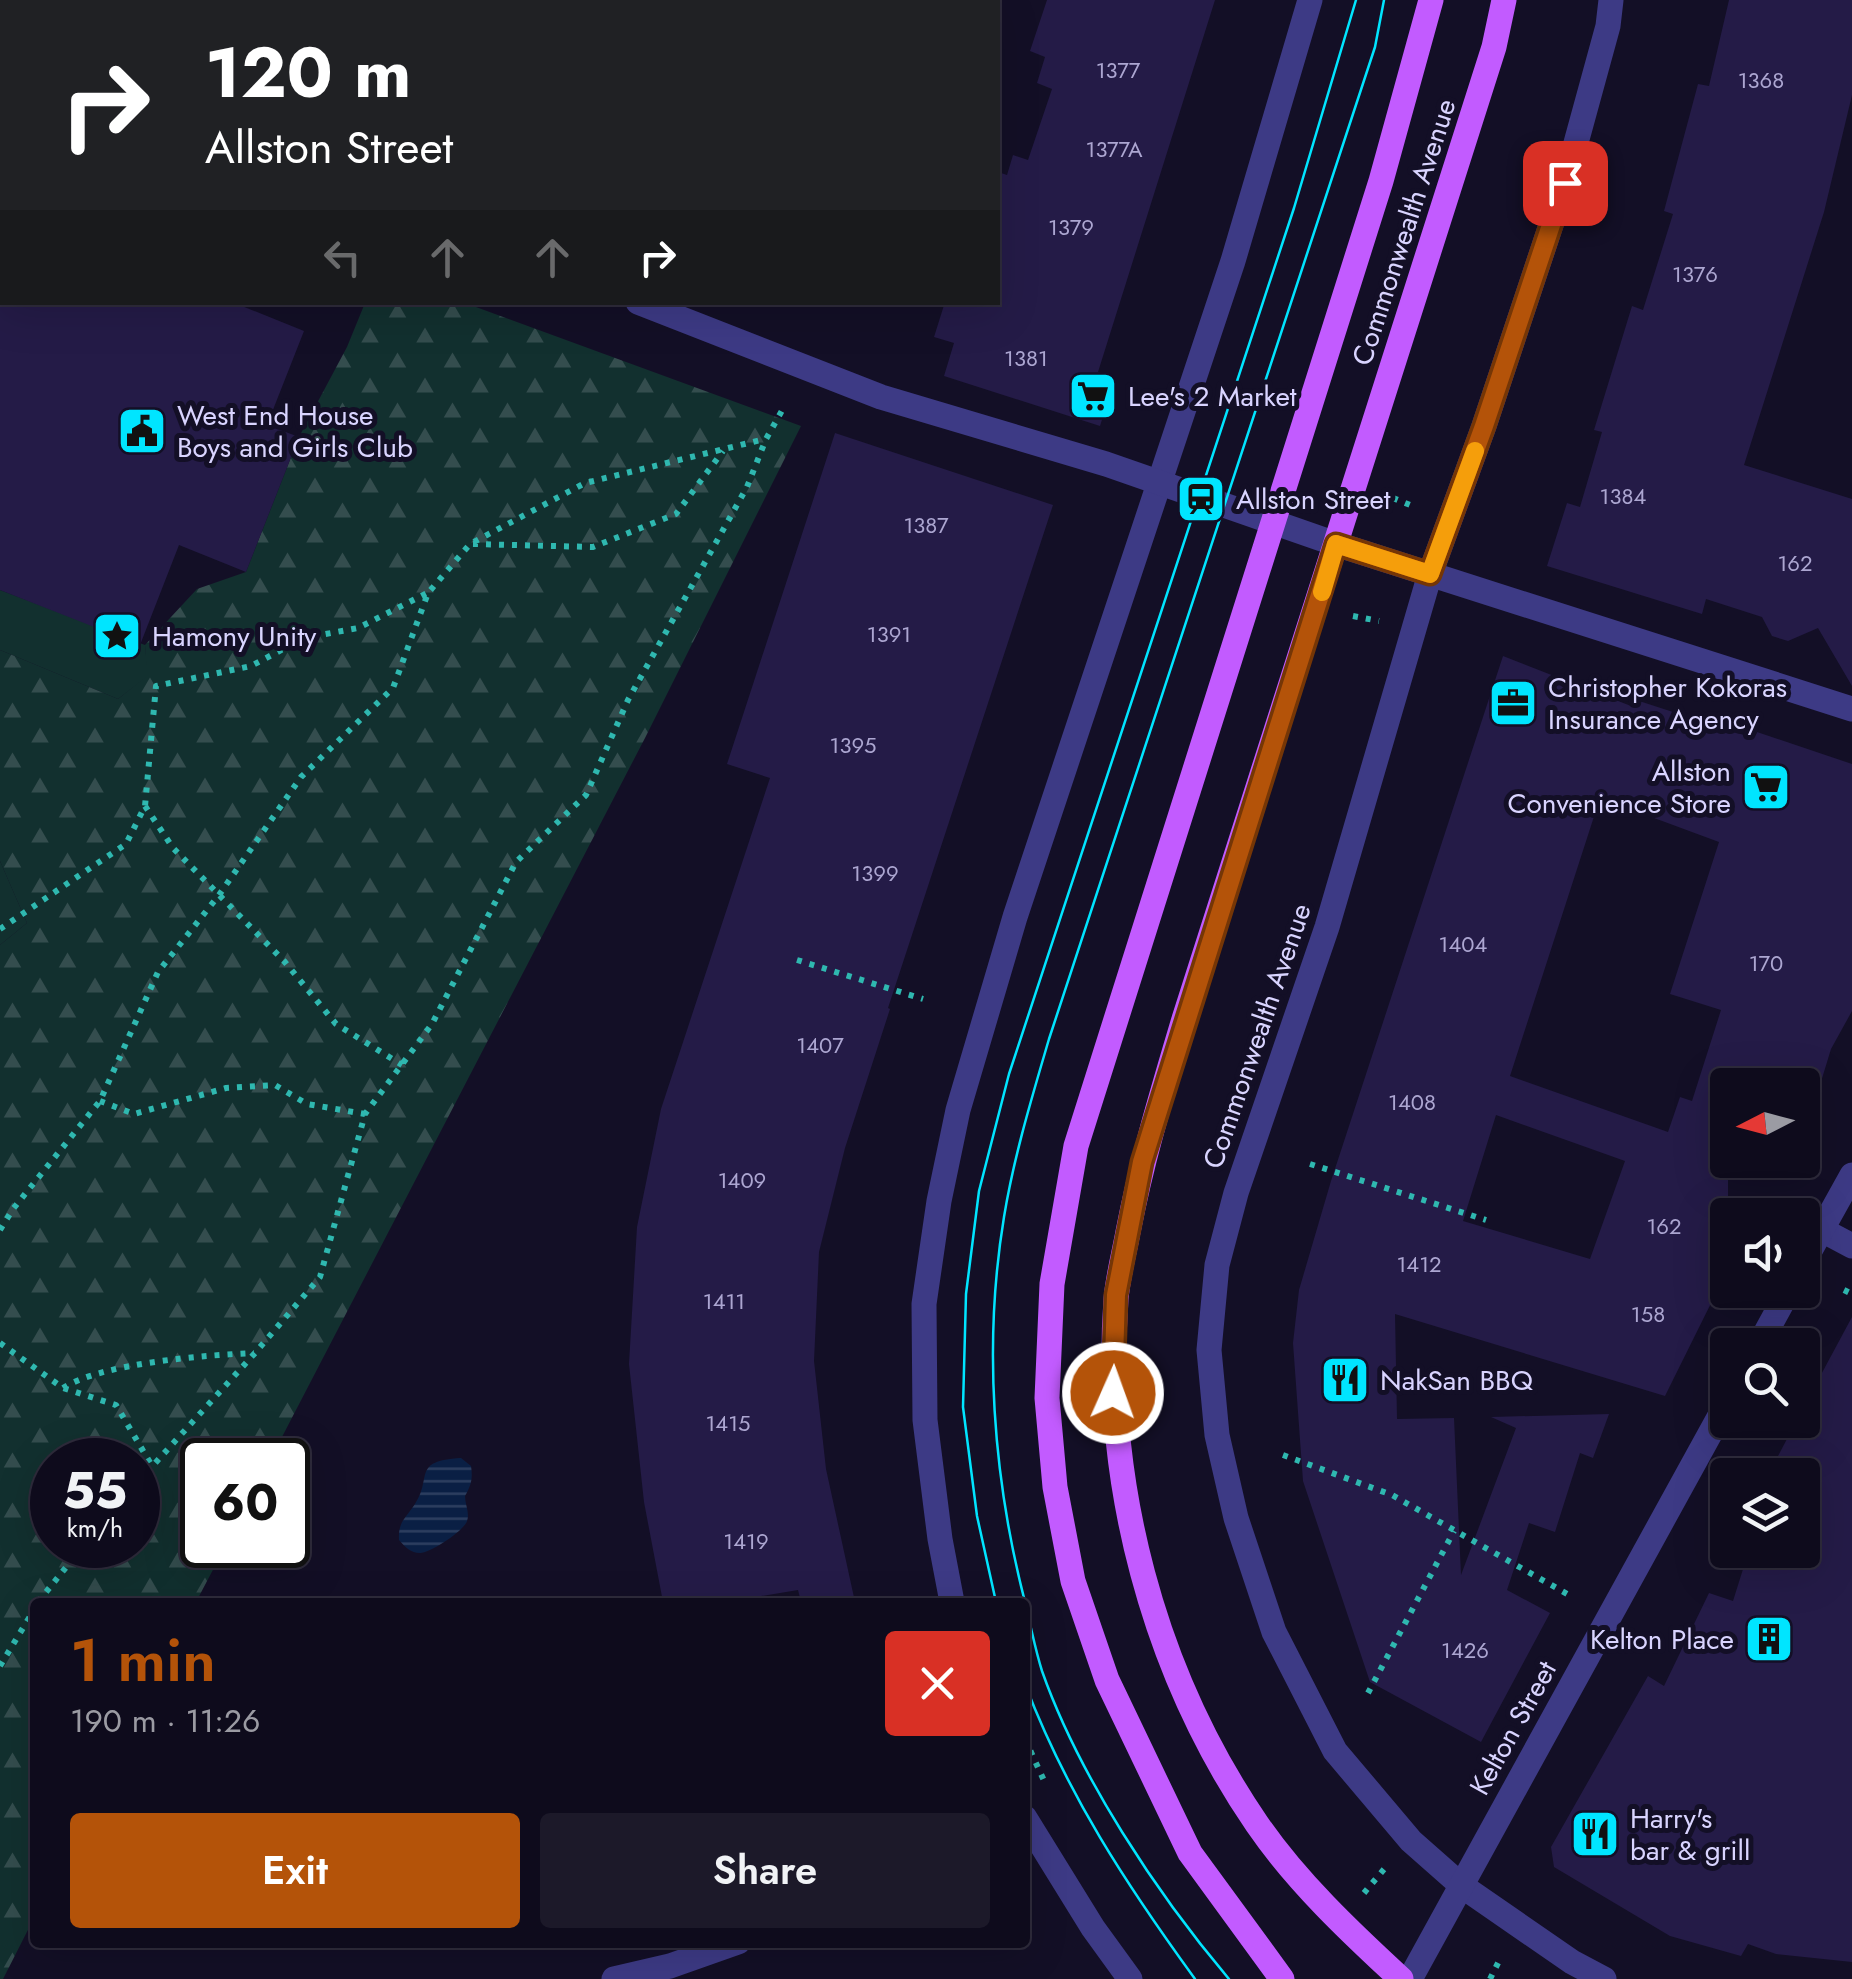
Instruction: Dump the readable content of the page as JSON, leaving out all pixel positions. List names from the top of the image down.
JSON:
{
  "streets": {
    "main road": ["Commonwealth Avenue"],
    "street": ["Kelton Street"]
  },
  "crossings": [
    ["Commonwealth Avenue", "Kelton Street"]
  ],
  "places": {
    "supermarket": ["Lee's 2 Market", "Allston Convenience Store"],
    "public building": ["West End House Boys and Girls Club"],
    "station": ["Allston Street"],
    "place": ["Hamony Unity"],
    "office": ["Christopher Kokoras Insurance Agency"],
    "restaurant": ["NakSan BBQ", "Harry's bar & grill"],
    "building": ["Kelton Place"]
  },
  "house_numbers": [
    "1377",
    "1368",
    "1377A",
    "1379",
    "1376",
    "1381",
    "1384",
    "1387",
    "162",
    "1391",
    "1395",
    "1399",
    "1404",
    "170",
    "1407",
    "1408",
    "1409",
    "162",
    "1412",
    "1411",
    "158",
    "1415",
    "1419",
    "1426"
  ],
  "north": "left",
  "page": {
    "turn": ["120 m", "Allston Street"],
    "speed": "55 km/h",
    "limit": "60",
    "heading": ["1 min", "190 m · 11:26"],
    "buttons": ["Exit", "Share"]
  }
}
